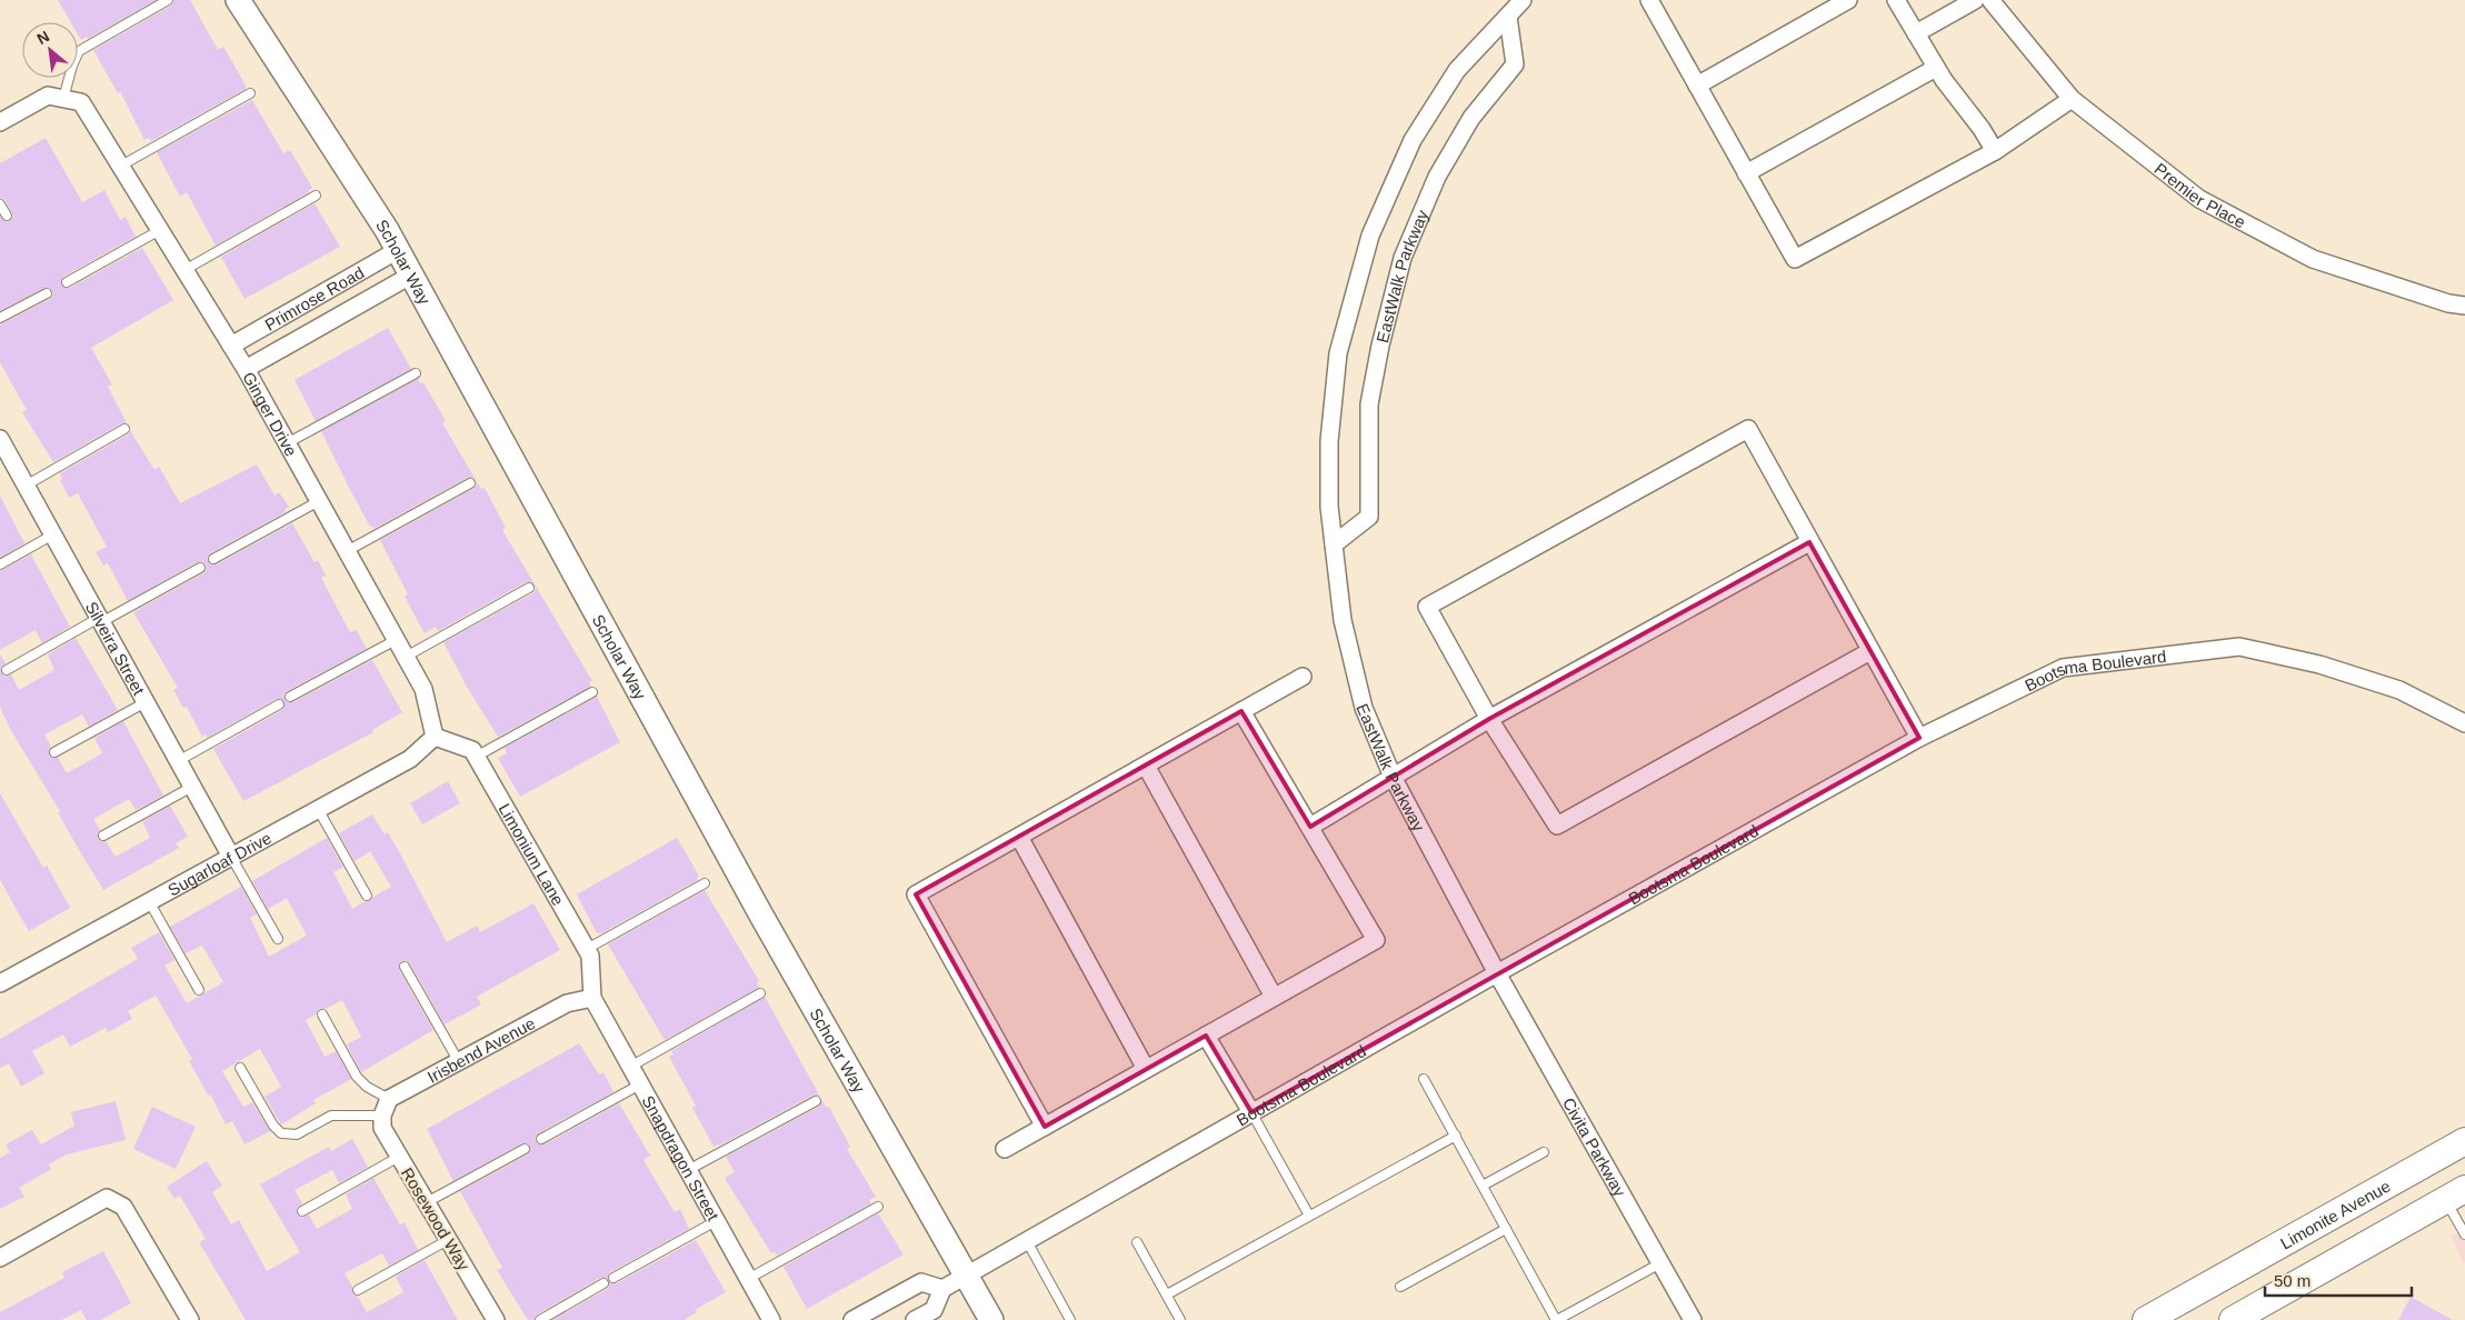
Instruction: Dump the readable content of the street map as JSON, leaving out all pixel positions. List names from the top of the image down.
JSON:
{
  "streets": {
    "main road": ["Limonite Avenue"],
    "street": [
      "Premier Place",
      "Scholar Way",
      "EastWalk Parkway",
      "Primrose Road",
      "Ginger Drive",
      "Silveira Street",
      "Bootsma Boulevard",
      "Limonium Lane",
      "Sugarloaf Drive",
      "Irisbend Avenue",
      "Civita Parkway",
      "Snapdragon Street",
      "Rosewood Way"
    ]
  },
  "crossings": [
    ["Scholar Way", "Primrose Road"],
    ["Scholar Way", "Bootsma Boulevard"],
    ["EastWalk Parkway", "Bootsma Boulevard"],
    ["EastWalk Parkway", "Civita Parkway"],
    ["Primrose Road", "Ginger Drive"],
    ["Ginger Drive", "Sugarloaf Drive"],
    ["Silveira Street", "Sugarloaf Drive"],
    ["Bootsma Boulevard", "Civita Parkway"],
    ["Limonium Lane", "Irisbend Avenue"],
    ["Limonium Lane", "Snapdragon Street"],
    ["Irisbend Avenue", "Snapdragon Street"]
  ],
  "scale_bar": "50 m",
  "north": "top left"
}
